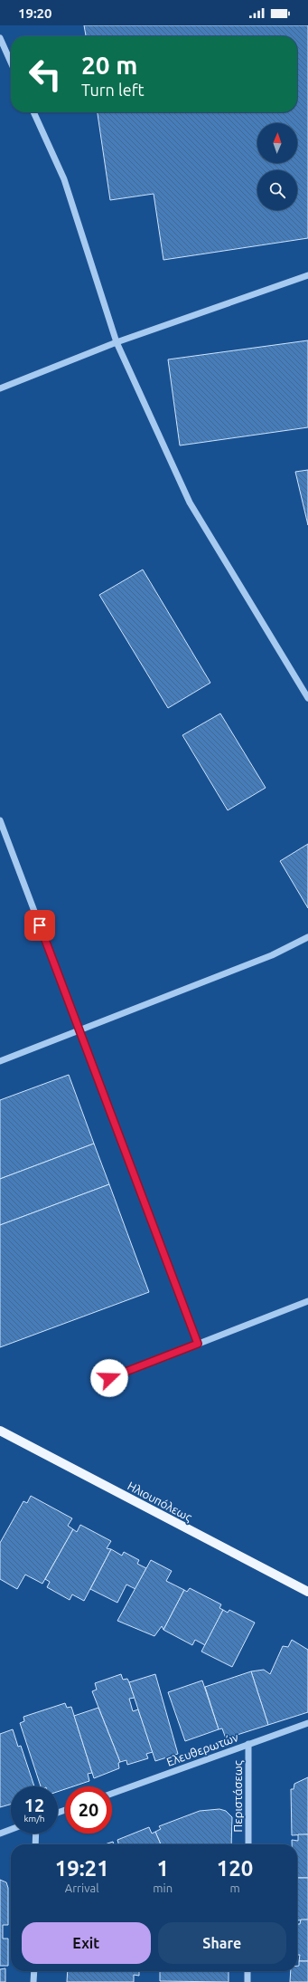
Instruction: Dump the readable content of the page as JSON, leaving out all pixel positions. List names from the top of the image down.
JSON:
{
  "streets": {
    "main road": ["Ηλιουπόλεως"],
    "street": ["Ελευθερωτών", "Περιστάσεως"]
  },
  "crossings": [
    ["Ελευθερωτών", "Περιστάσεως"]
  ],
  "north": "top",
  "page": {
    "status": "19:20",
    "turn": ["20 m", "Turn left"],
    "speed": "12 km/h",
    "limit": "20",
    "eta": [
      "19:21",
      "Arrival",
      "1",
      "min",
      "120",
      "m"
    ],
    "buttons": ["Exit", "Share"]
  }
}
